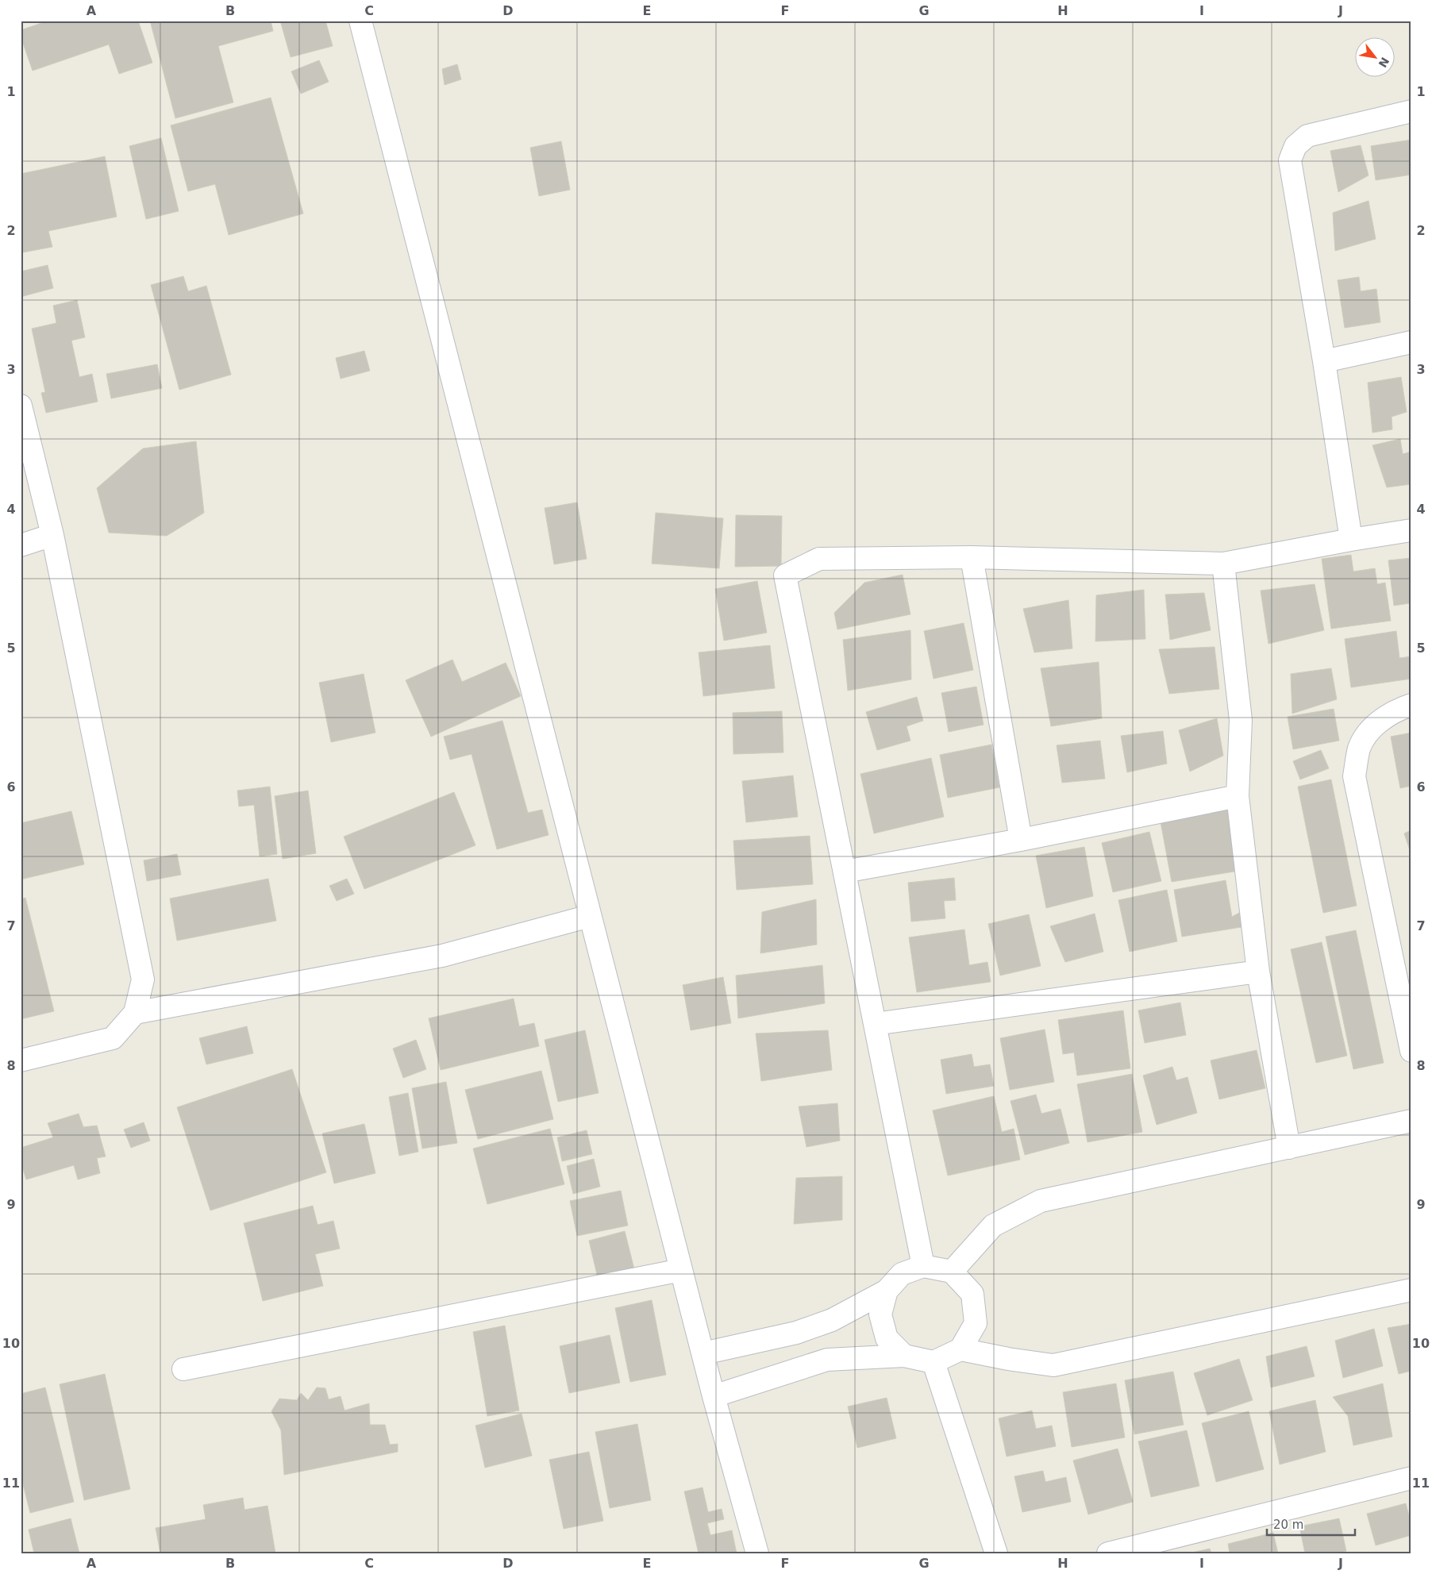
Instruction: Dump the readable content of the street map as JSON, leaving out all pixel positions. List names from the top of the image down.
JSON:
{
  "scale_bar": "20 m",
  "north": "bottom right",
  "grid": {
    "columns": [
      "A",
      "B",
      "C",
      "D",
      "E",
      "F",
      "G",
      "H",
      "I",
      "J"
    ],
    "rows": [
      "1",
      "2",
      "3",
      "4",
      "5",
      "6",
      "7",
      "8",
      "9",
      "10",
      "11"
    ]
  }
}
